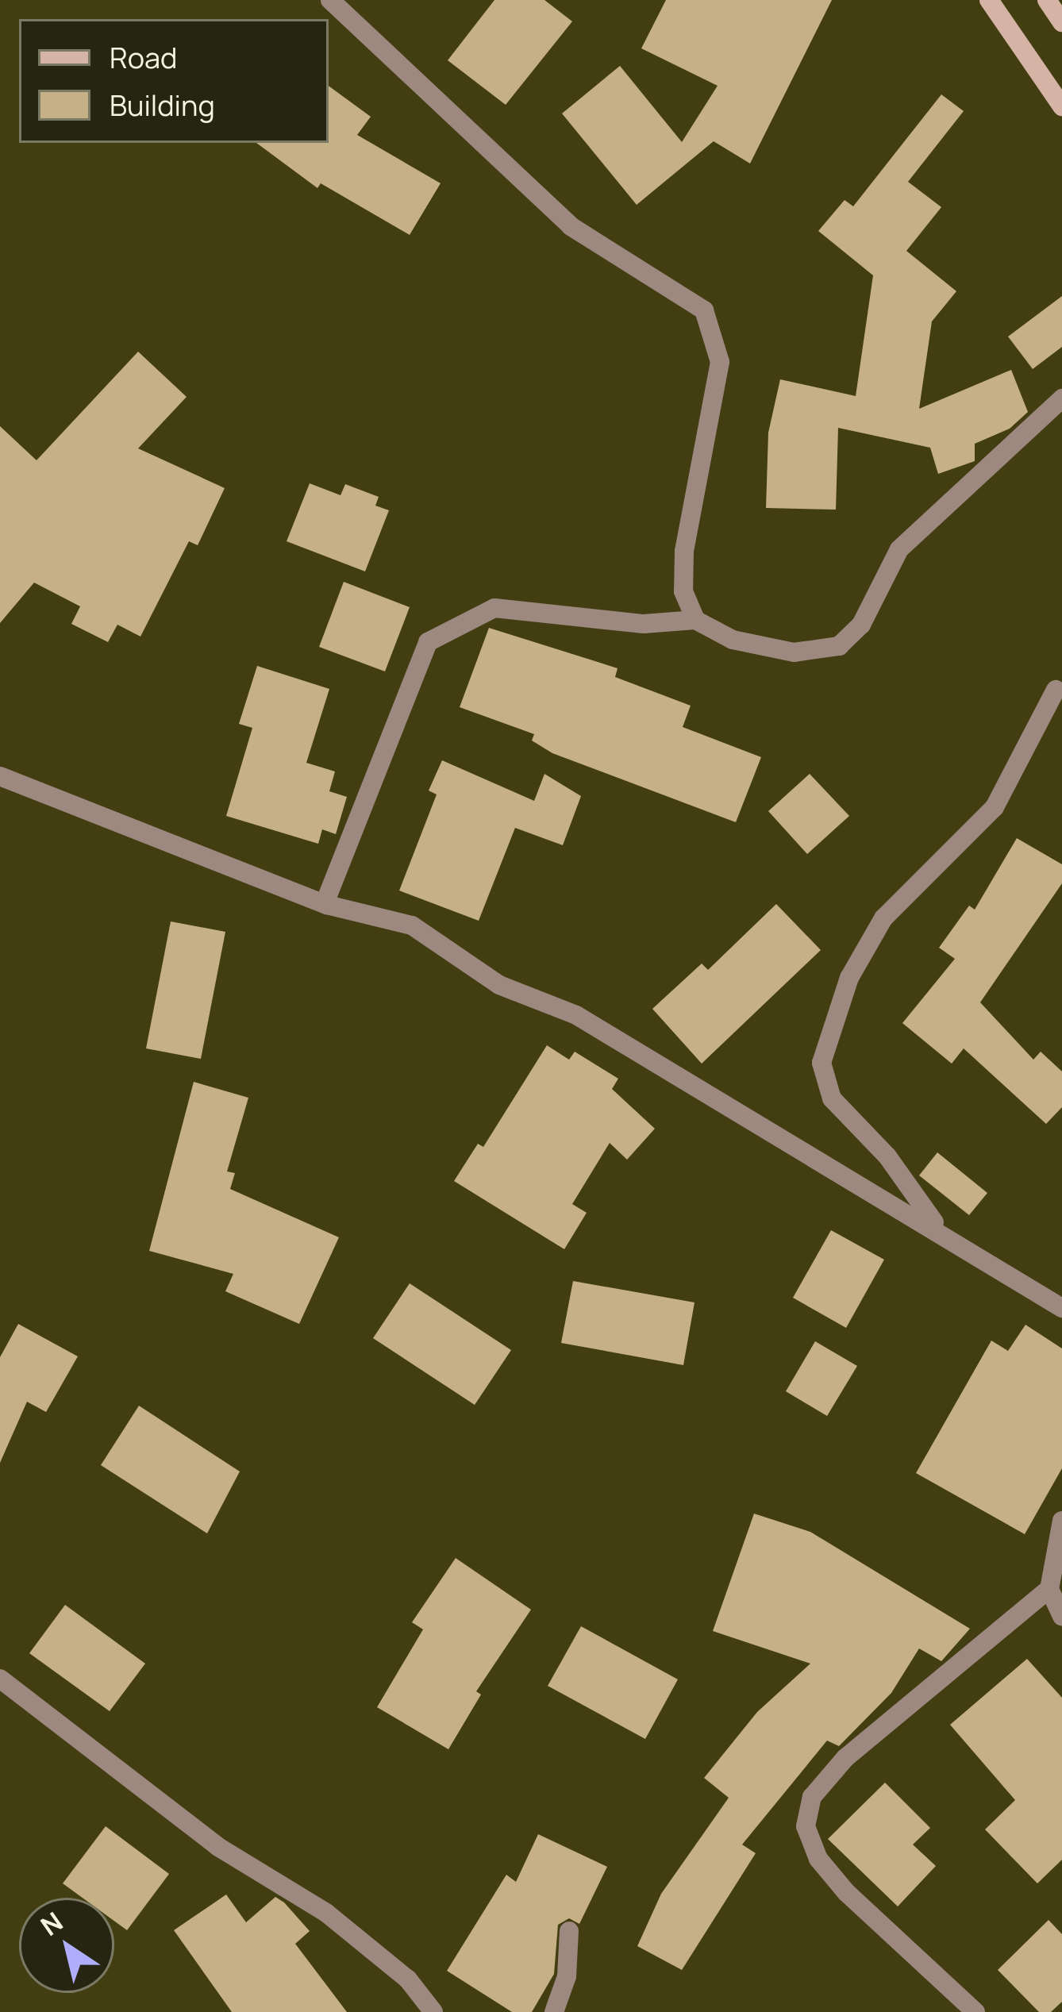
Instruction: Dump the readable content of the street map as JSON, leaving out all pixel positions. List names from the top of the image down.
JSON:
{
  "legend": ["Road", "Building"],
  "north": "top left"
}
